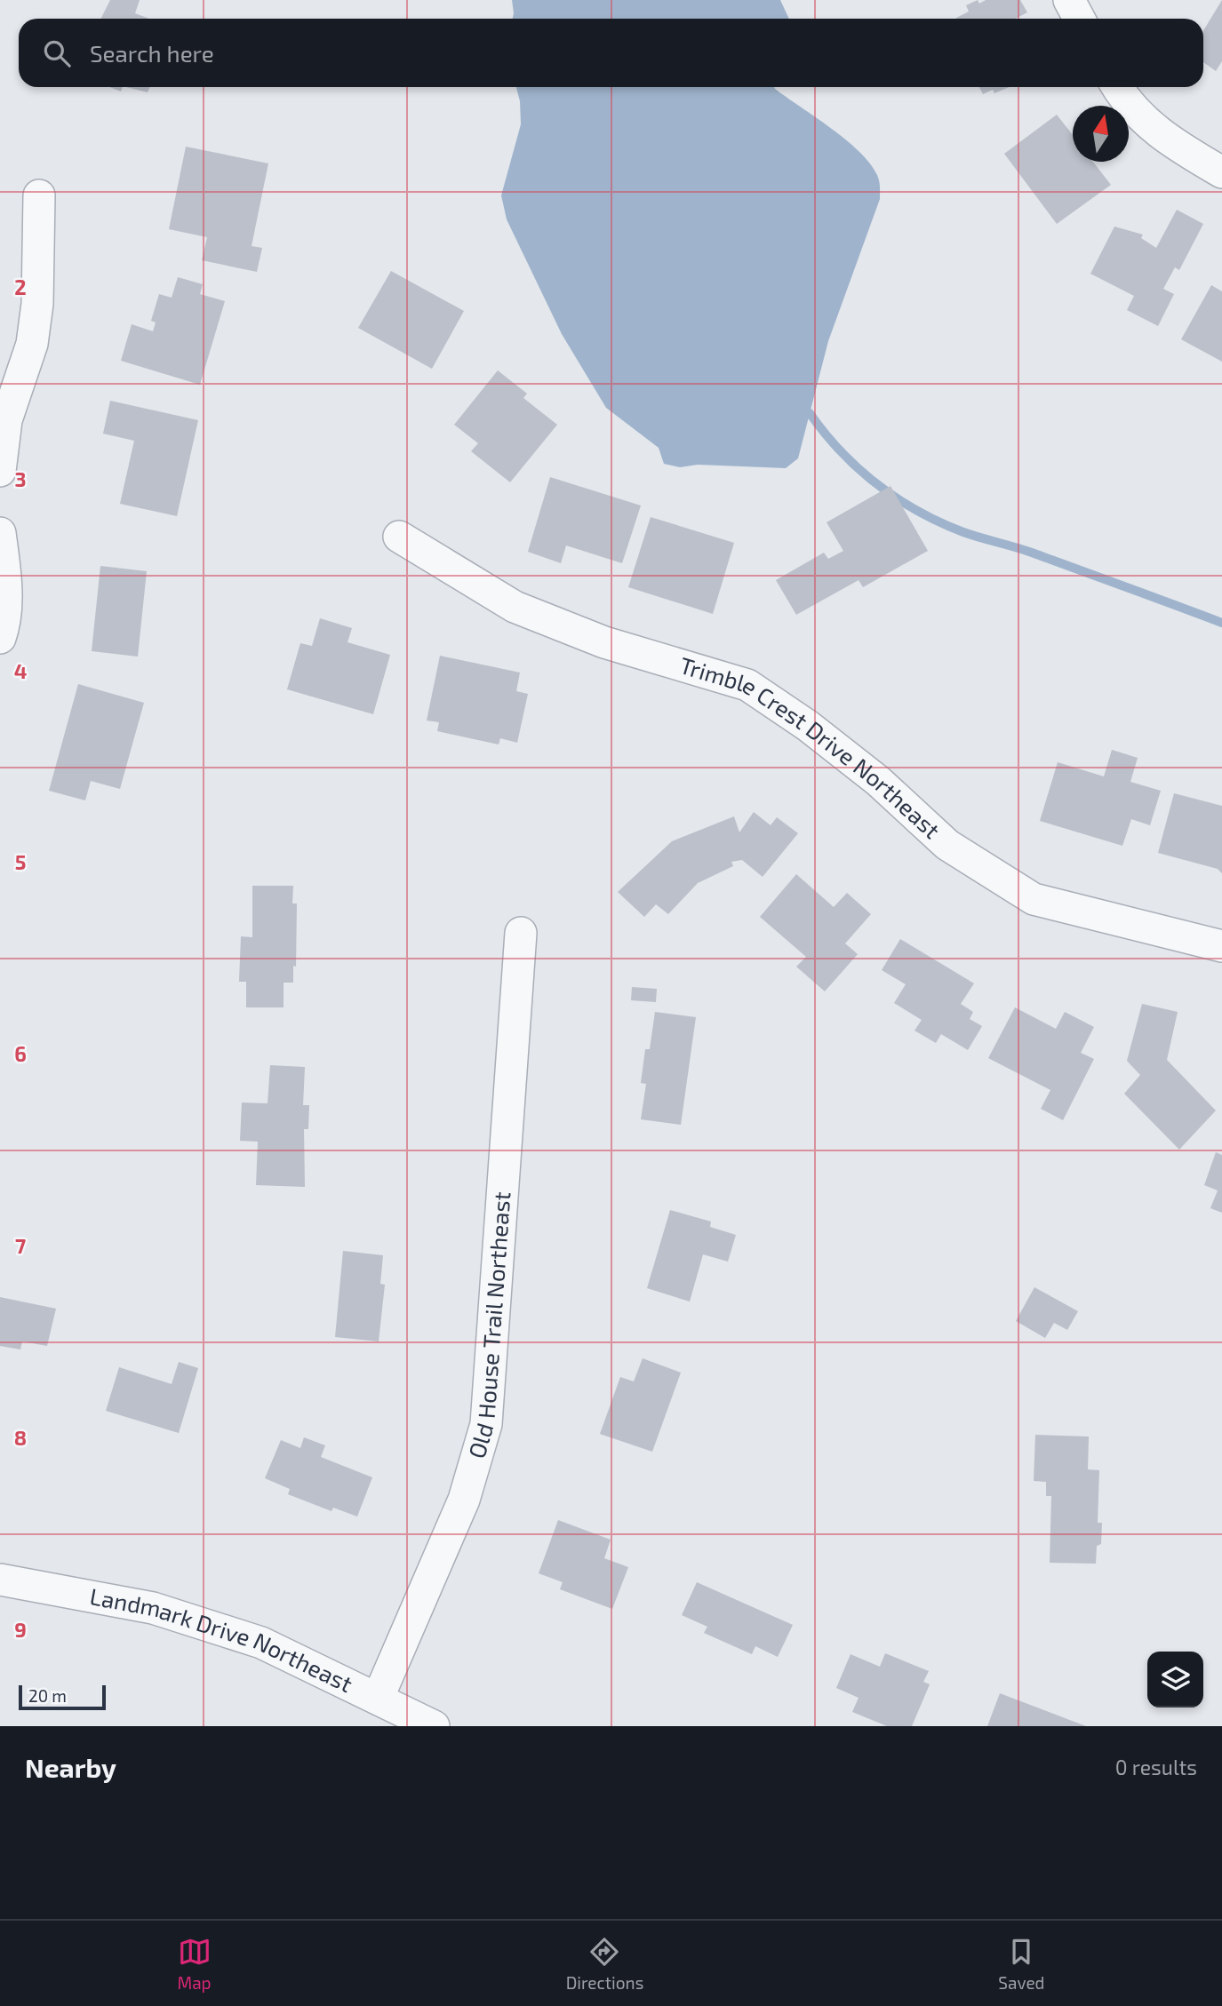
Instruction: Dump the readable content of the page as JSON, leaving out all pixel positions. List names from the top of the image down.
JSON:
{
  "streets": {
    "street": ["Trimble Crest Drive Northeast", "Old House Trail Northeast", "Landmark Drive Northeast"]
  },
  "crossings": [
    ["Old House Trail Northeast", "Landmark Drive Northeast"]
  ],
  "scale_bar": "20 m",
  "north": "top",
  "page": {
    "search": "Search here",
    "scale": "20 m",
    "heading": ["Nearby", "0 results"],
    "nav": ["Map", "Directions", "Saved"]
  },
  "grid": {
    "rows": [
      "2",
      "3",
      "4",
      "5",
      "6",
      "7",
      "8",
      "9"
    ]
  }
}
